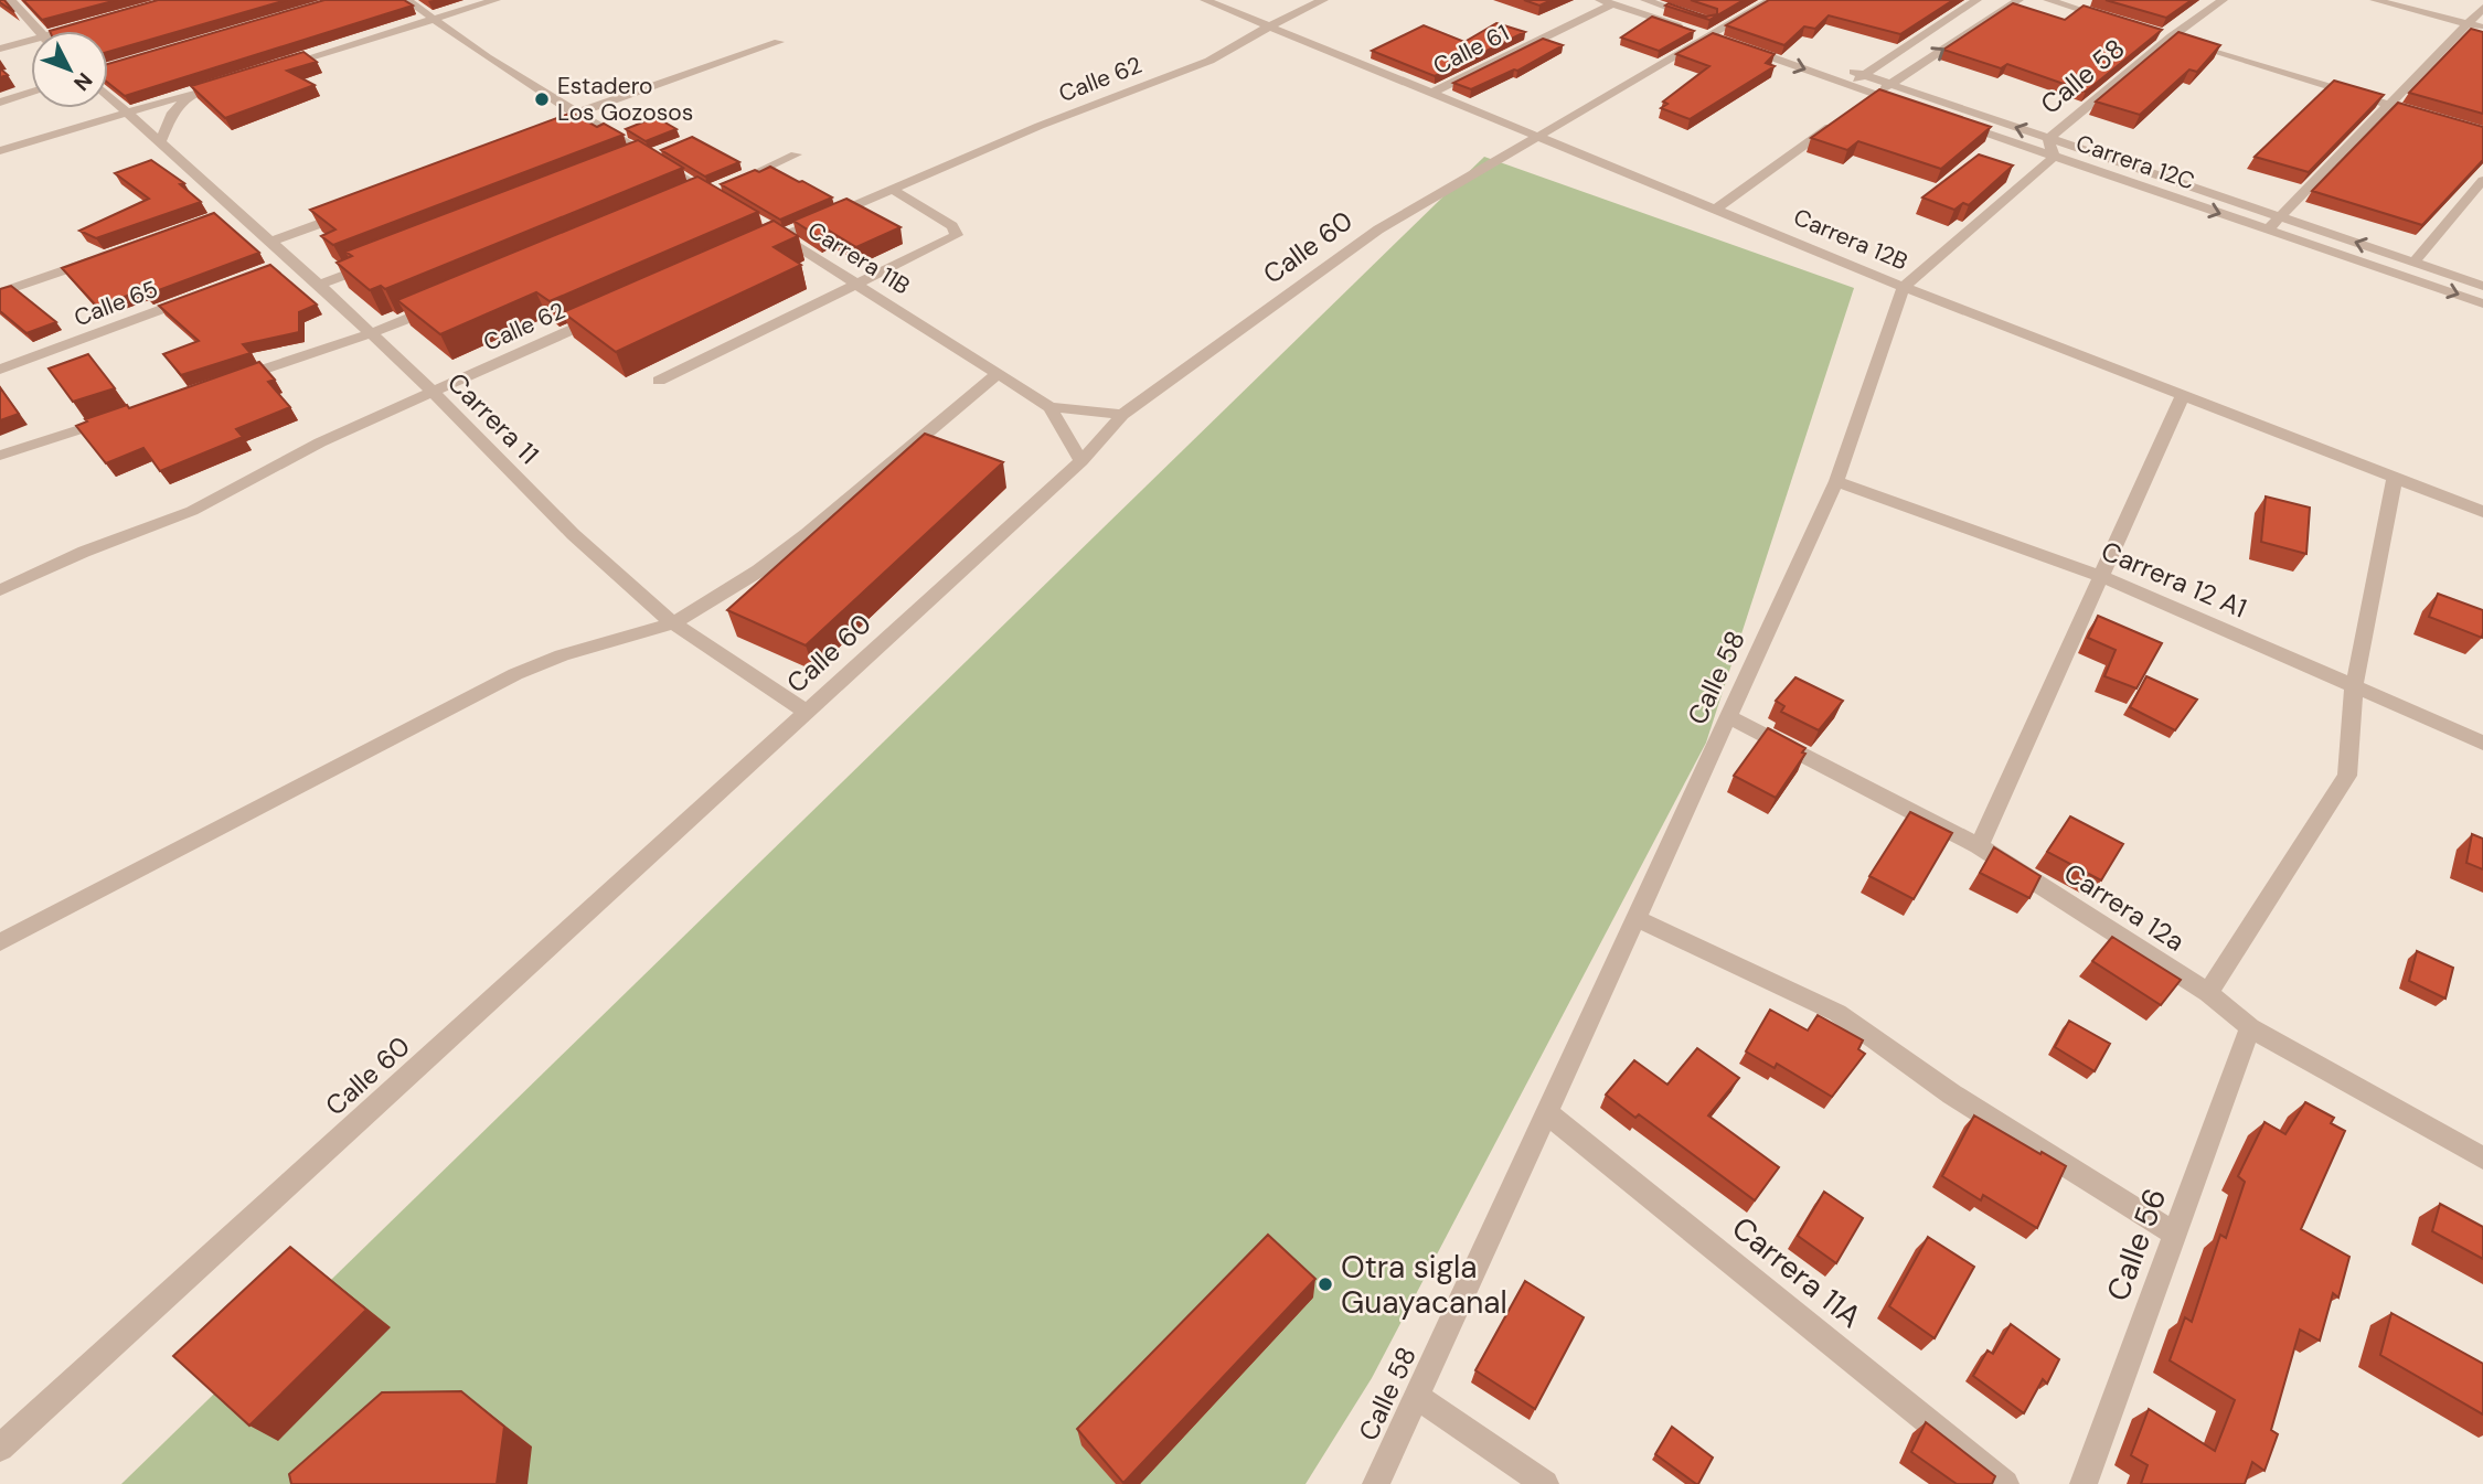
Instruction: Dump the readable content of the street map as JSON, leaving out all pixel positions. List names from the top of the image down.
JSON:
{
  "streets": {
    "street": [
      "Calle 61",
      "Calle 58",
      "Calle 62",
      "Carrera 12C",
      "Carrera 12B",
      "Calle 60",
      "Carrera 11B",
      "Calle 65",
      "Carrera 11",
      "Carrera 12 A1",
      "Carrera 12a",
      "Calle 56",
      "Carrera 11A"
    ]
  },
  "crossings": [
    ["Calle 61", "Carrera 12B"],
    ["Calle 58", "Carrera 12C"],
    ["Calle 58", "Carrera 12B"],
    ["Calle 58", "Carrera 12 A1"],
    ["Calle 58", "Carrera 12a"],
    ["Calle 58", "Carrera 11A"],
    ["Calle 62", "Carrera 12B"],
    ["Calle 62", "Carrera 11B"],
    ["Calle 62", "Carrera 11"],
    ["Carrera 12B", "Calle 60"],
    ["Calle 60", "Carrera 11B"],
    ["Calle 60", "Carrera 11"],
    ["Carrera 12a", "Calle 56"]
  ],
  "places": ["Estadero Los Gozosos", "Otra sigla Guayacanal"],
  "north": "bottom right"
}
